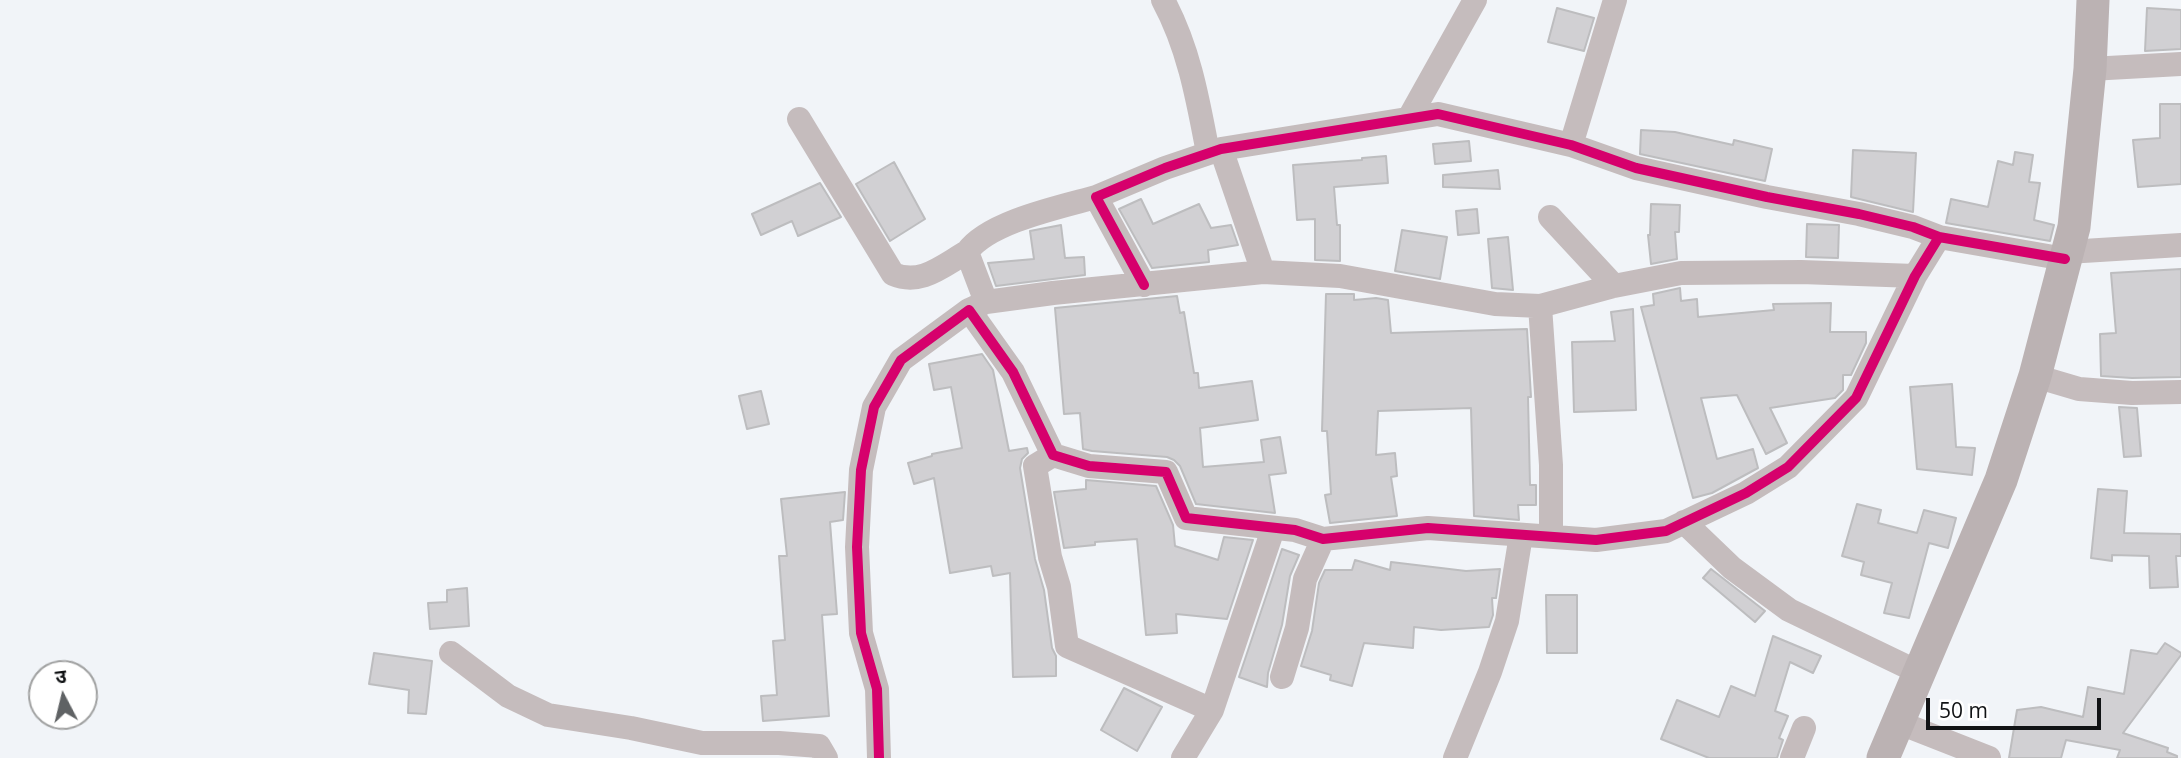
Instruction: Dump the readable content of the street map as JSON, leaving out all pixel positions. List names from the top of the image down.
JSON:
{
  "scale_bar": "50 m",
  "north": "top"
}
